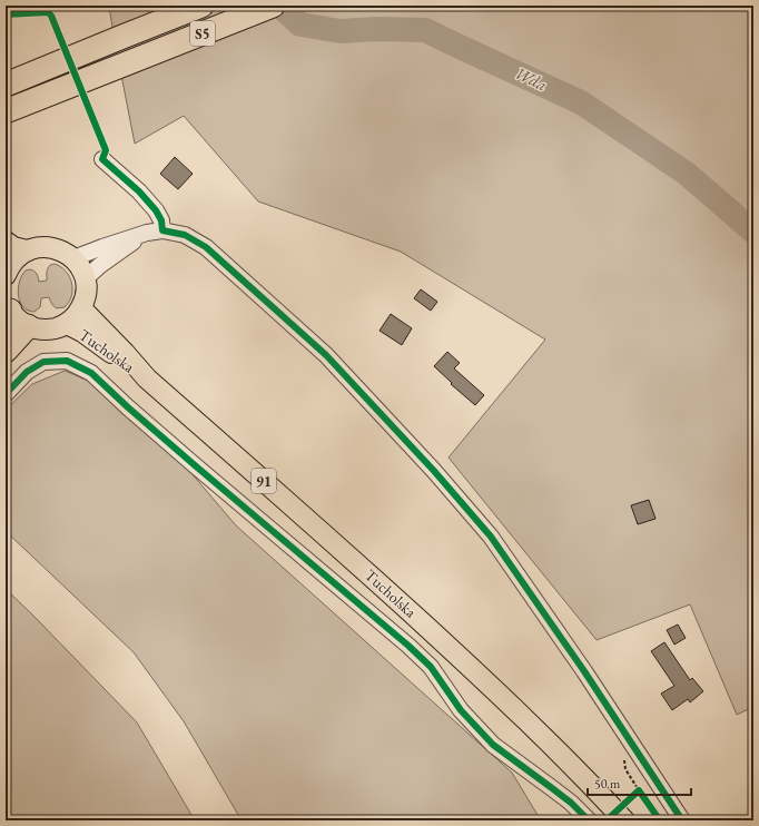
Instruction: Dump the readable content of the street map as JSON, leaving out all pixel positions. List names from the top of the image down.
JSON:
{
  "streets": {
    "highway": ["S5"],
    "main road": ["Tucholska", "91"]
  },
  "water": ["Wda"],
  "scale_bar": "50 m"
}
